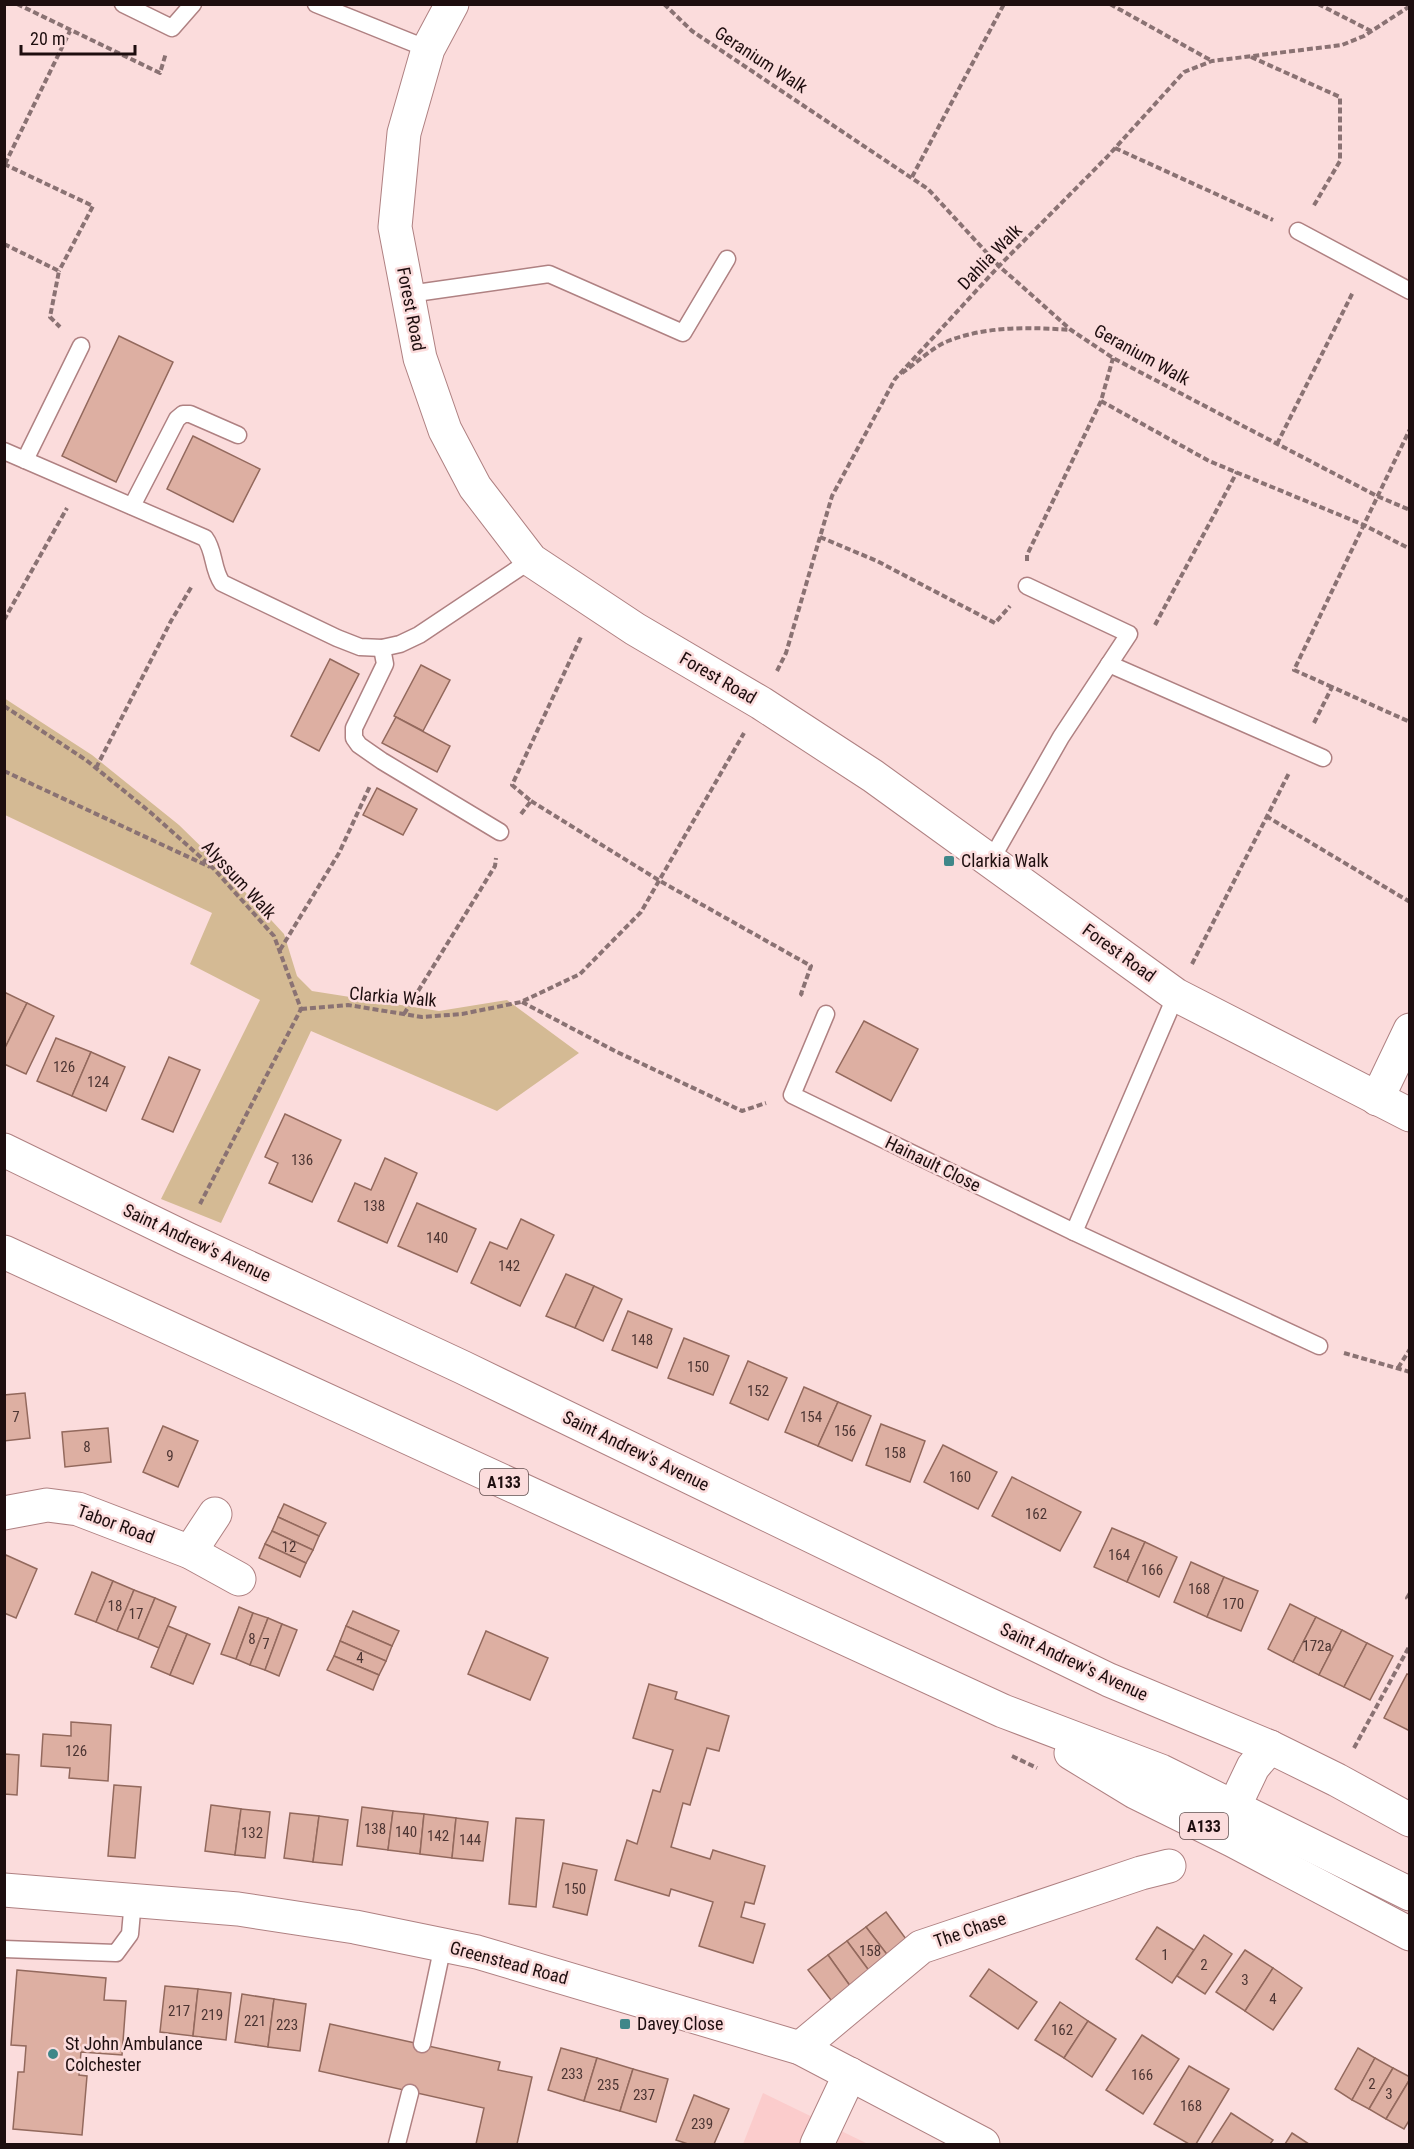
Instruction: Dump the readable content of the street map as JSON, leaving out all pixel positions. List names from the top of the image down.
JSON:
{
  "streets": {
    "street": [
      "Forest Road",
      "Saint Andrew's Avenue",
      "A133",
      "Tabor Road",
      "The Chase",
      "Greenstead Road"
    ],
    "lane": ["Hainault Close"],
    "path": [
      "Geranium Walk",
      "Dahlia Walk",
      "Alyssum Walk",
      "Clarkia Walk"
    ]
  },
  "crossings": [
    ["Geranium Walk", "Dahlia Walk"],
    ["Dahlia Walk", "Forest Road"],
    ["Dahlia Walk", "Clarkia Walk"],
    ["Forest Road", "Clarkia Walk"],
    ["Alyssum Walk", "Clarkia Walk"],
    ["The Chase", "Greenstead Road"]
  ],
  "places": {
    "transit": ["Clarkia Walk", "Davey Close"],
    "other": ["St John Ambulance Colchester"]
  },
  "house_numbers": [
    "126",
    "124",
    "136",
    "138",
    "140",
    "142",
    "148",
    "150",
    "152",
    "7",
    "154",
    "156",
    "8",
    "158",
    "9",
    "160",
    "162",
    "12",
    "164",
    "166",
    "168",
    "170",
    "18",
    "17",
    "8",
    "7",
    "172a",
    "4",
    "126",
    "138",
    "140",
    "132",
    "142",
    "144",
    "150",
    "158",
    "1",
    "2",
    "3",
    "4",
    "217",
    "219",
    "221",
    "223",
    "162",
    "233",
    "166",
    "2",
    "235",
    "3",
    "237",
    "168",
    "239"
  ],
  "scale_bar": "20 m"
}
